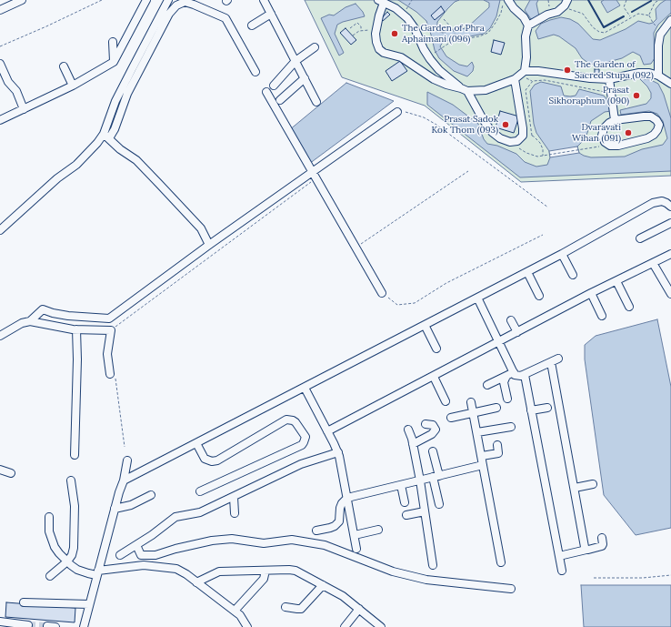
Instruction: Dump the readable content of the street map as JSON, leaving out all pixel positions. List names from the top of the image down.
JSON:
{
  "places": [
    "The Garden of Phra Aphaimani (096)",
    "The Garden of Sacred Stupa (092)",
    "Prasat Sikhoraphum (090)",
    "Prasat Sadok Kok Thom (093)",
    "Dvaravati Wihan (091)"
  ]
}
